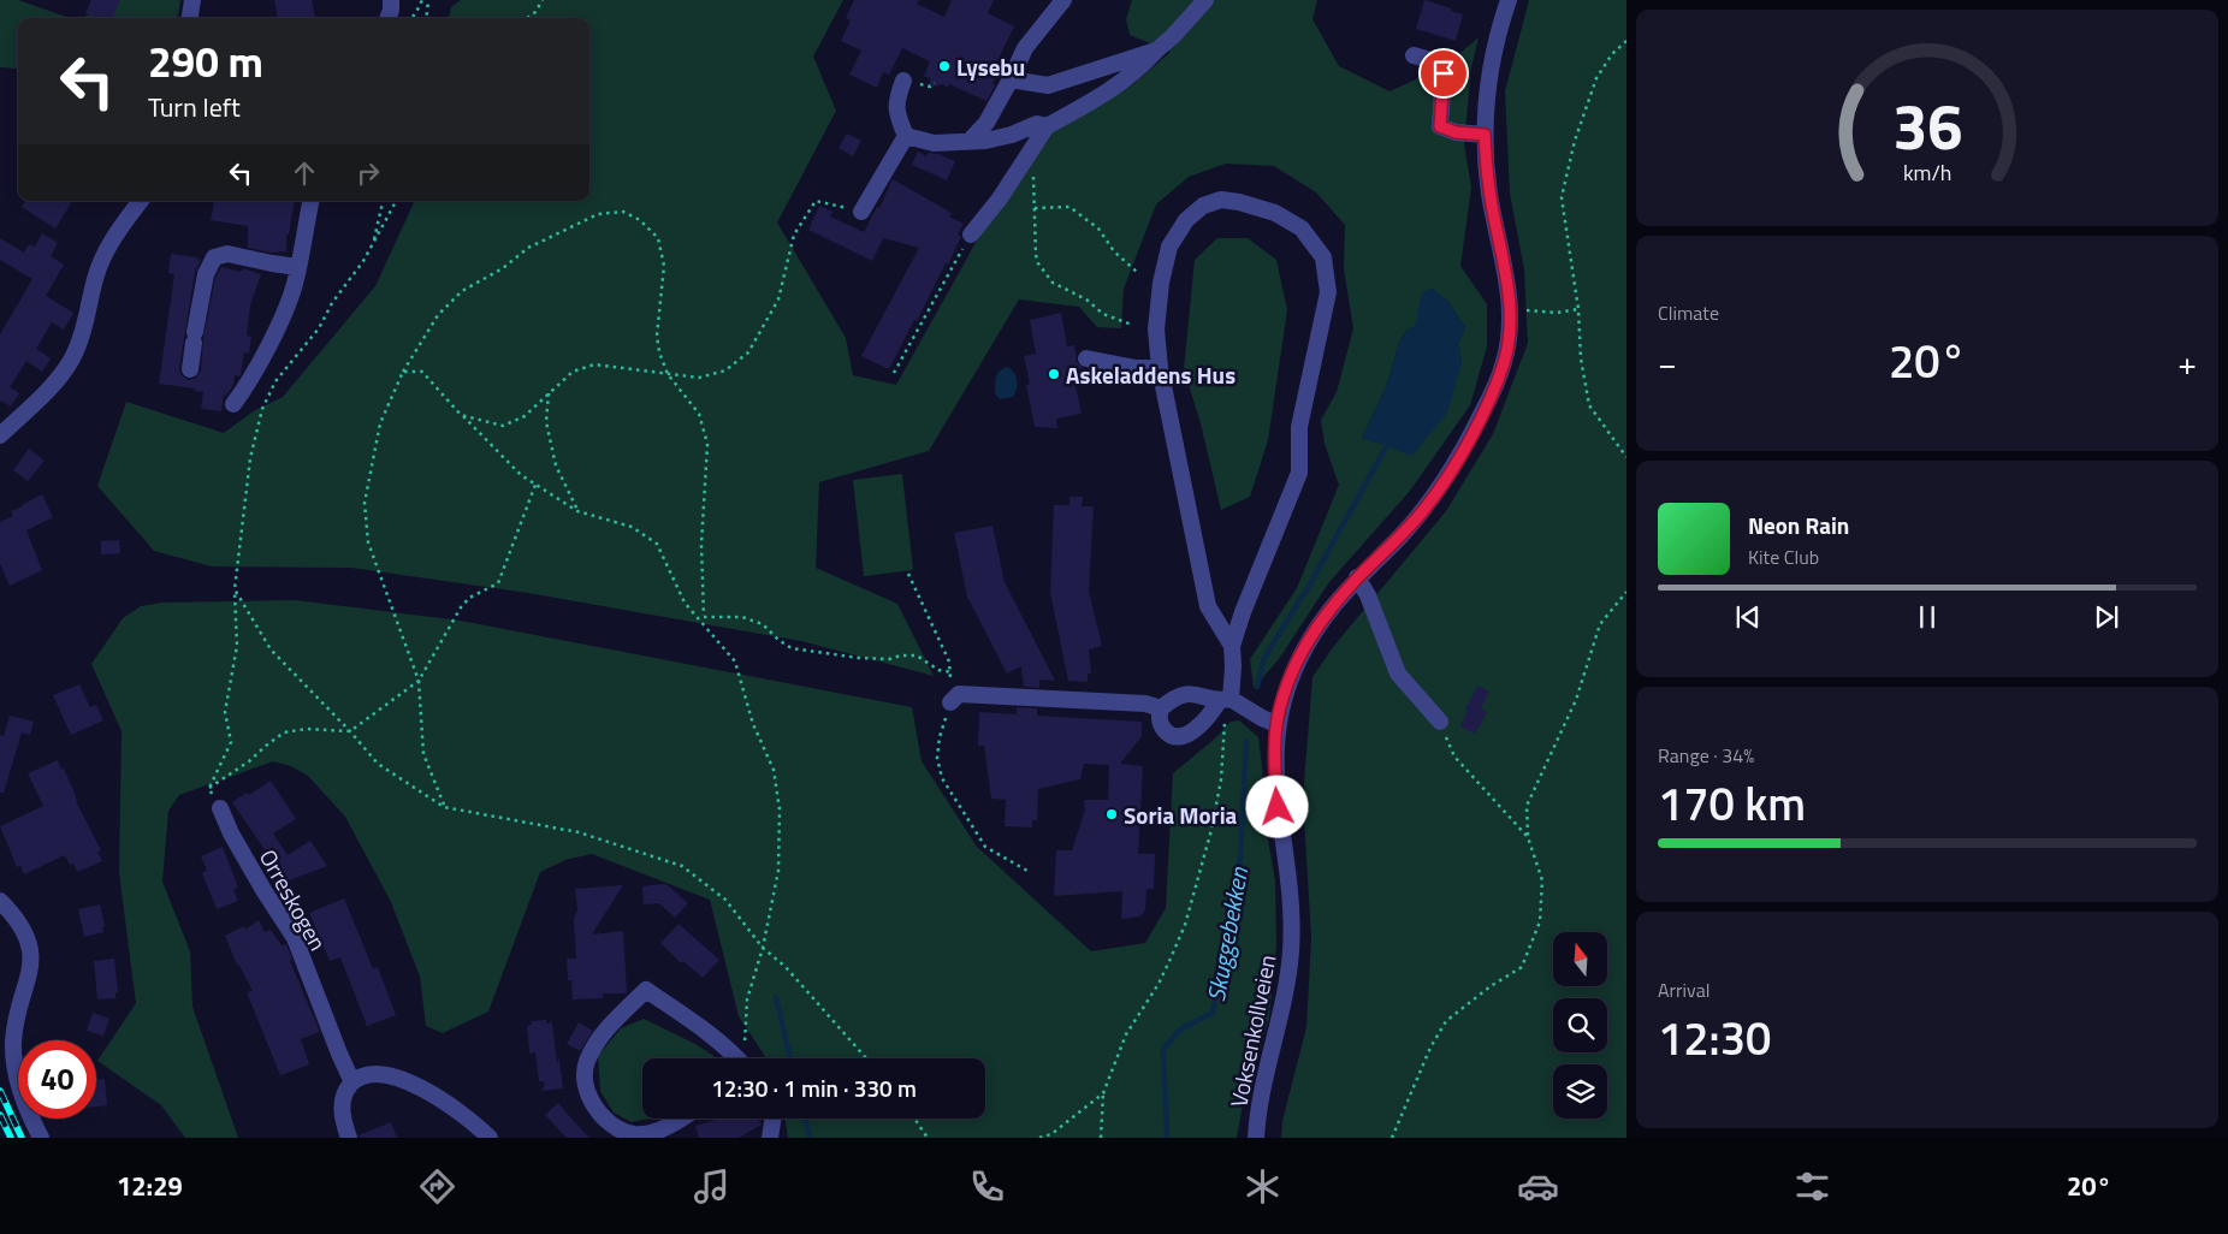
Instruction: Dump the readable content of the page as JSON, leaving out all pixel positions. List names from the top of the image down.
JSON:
{
  "streets": {
    "street": ["Orreskogen", "Voksenkollveien"]
  },
  "water": ["Skuggebekken"],
  "places": ["Lysebu", "Askeladdens Hus", "Soria Moria"],
  "north": "top",
  "page": {
    "turn": ["290 m", "Turn left"],
    "tile": [
      "Climate",
      ["Range · 34%", "170 km"],
      ["Arrival", "12:30"]
    ],
    "heat": ["−", "20°", "+"],
    "song": ["Neon Rain", "Kite Club"],
    "limit": "40",
    "trip": "12:30 · 1 min · 330 m",
    "tabs": ["12:29", "20°"],
    "gauge": ["36", "km/h"]
  }
}
